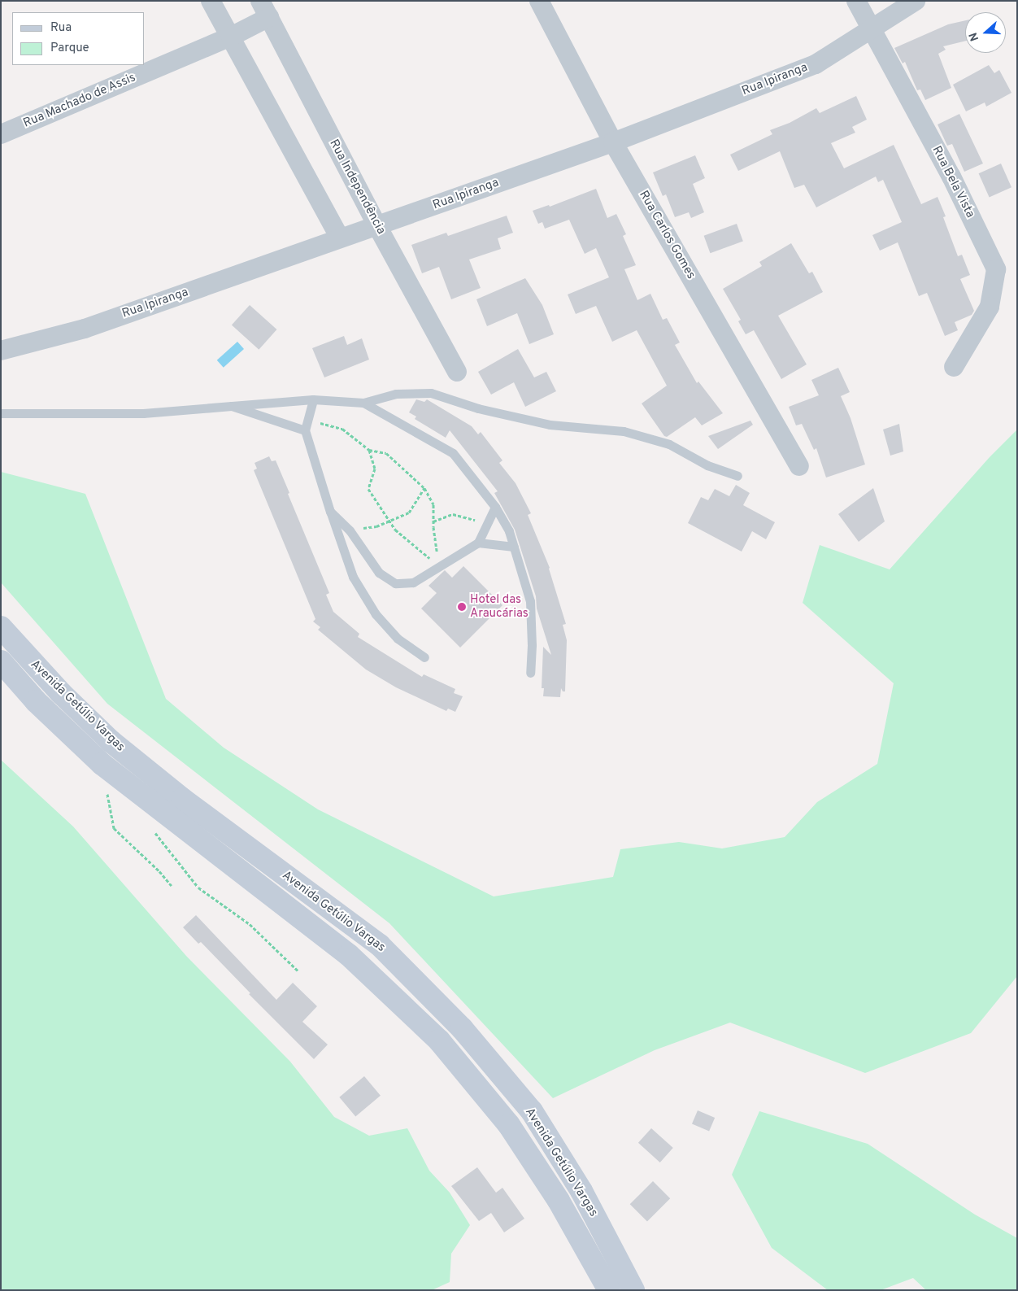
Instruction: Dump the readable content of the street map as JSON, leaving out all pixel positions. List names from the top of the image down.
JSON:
{
  "streets": {
    "main road": ["Avenida Getúlio Vargas"],
    "street": [
      "Rua Ipiranga",
      "Rua Machado de Assis",
      "Rua Bela Vista",
      "Rua Independência",
      "Rua Carlos Gomes"
    ]
  },
  "crossings": [
    ["Rua Ipiranga", "Rua Bela Vista"],
    ["Rua Ipiranga", "Rua Independência"],
    ["Rua Ipiranga", "Rua Carlos Gomes"],
    ["Rua Machado de Assis", "Rua Independência"]
  ],
  "places": ["Hotel das Araucárias"],
  "legend": ["Rua", "Parque"],
  "north": "left"
}
